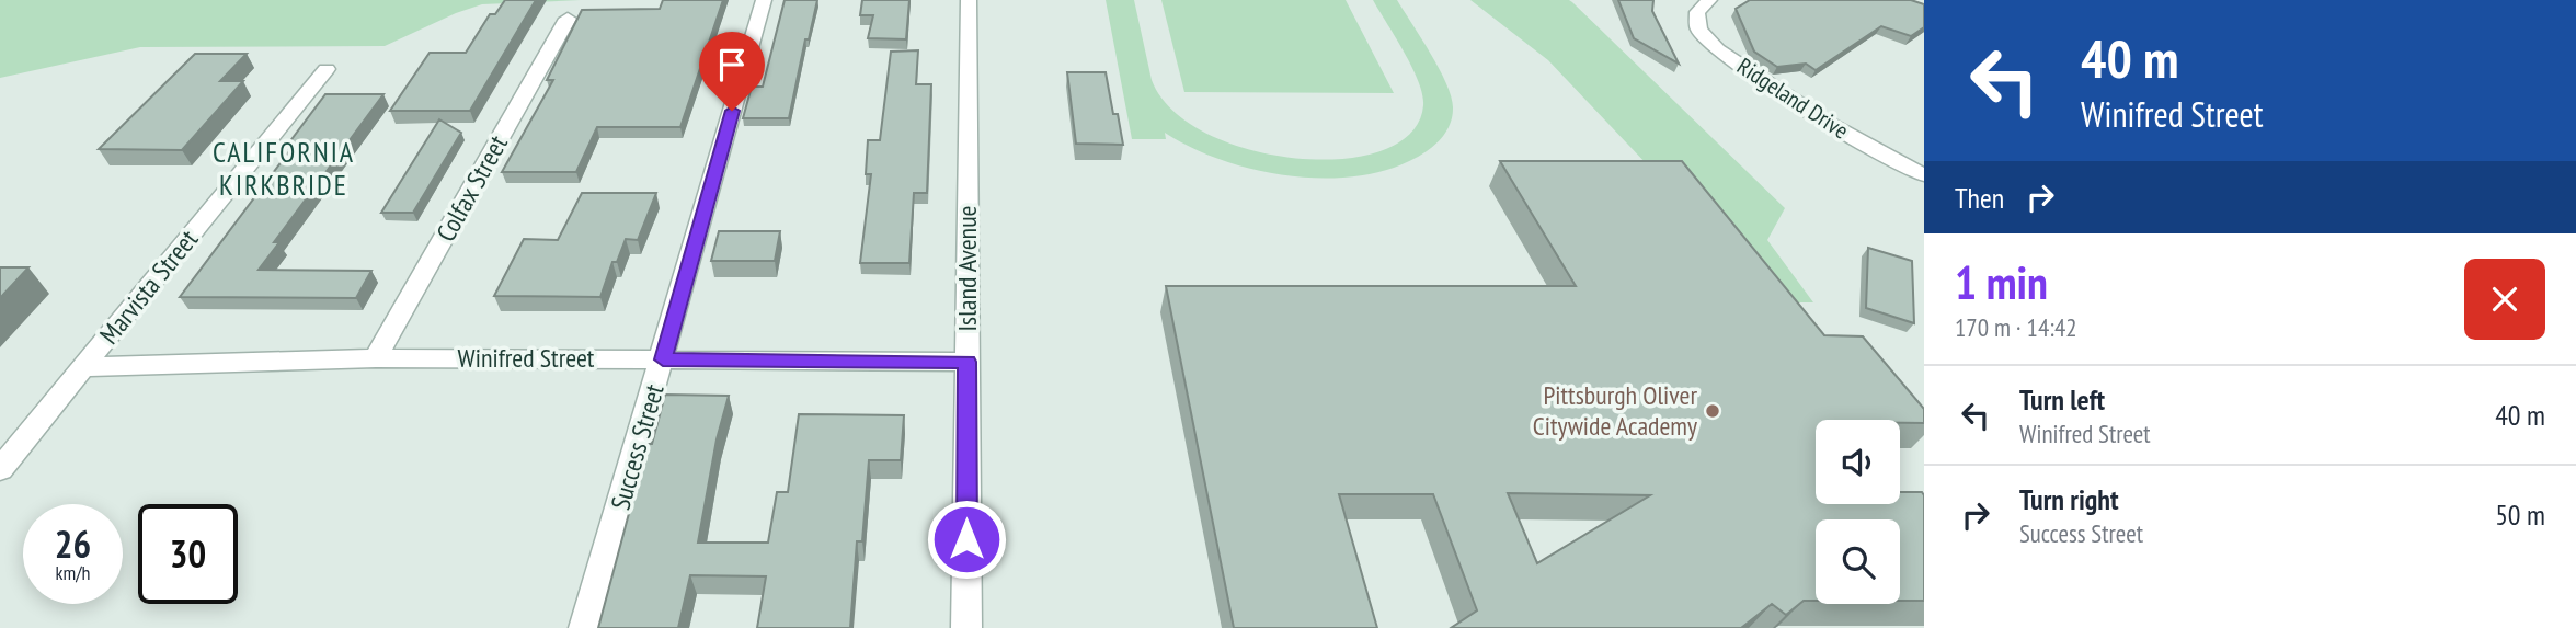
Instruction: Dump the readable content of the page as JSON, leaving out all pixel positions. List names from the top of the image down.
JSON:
{
  "streets": {
    "street": [
      "Ridgeland Drive",
      "Colfax Street",
      "Island Avenue",
      "Marvista Street",
      "Winifred Street",
      "Success Street"
    ]
  },
  "crossings": [
    ["Colfax Street", "Winifred Street"],
    ["Island Avenue", "Winifred Street"],
    ["Marvista Street", "Winifred Street"],
    ["Winifred Street", "Success Street"]
  ],
  "districts": ["CALIFORNIA KIRKBRIDE"],
  "places": ["Pittsburgh Oliver Citywide Academy"],
  "page": {
    "turn": ["40 m", "Winifred Street"],
    "then": "Then",
    "heading": ["1 min", "170 m · 14:42"],
    "list": [
      {
        "name": "Turn left",
        "note": "Winifred Street",
        "value": "40 m"
      },
      {
        "name": "Turn right",
        "note": "Success Street",
        "value": "50 m"
      }
    ],
    "speed": "26 km/h",
    "limit": "30"
  }
}
